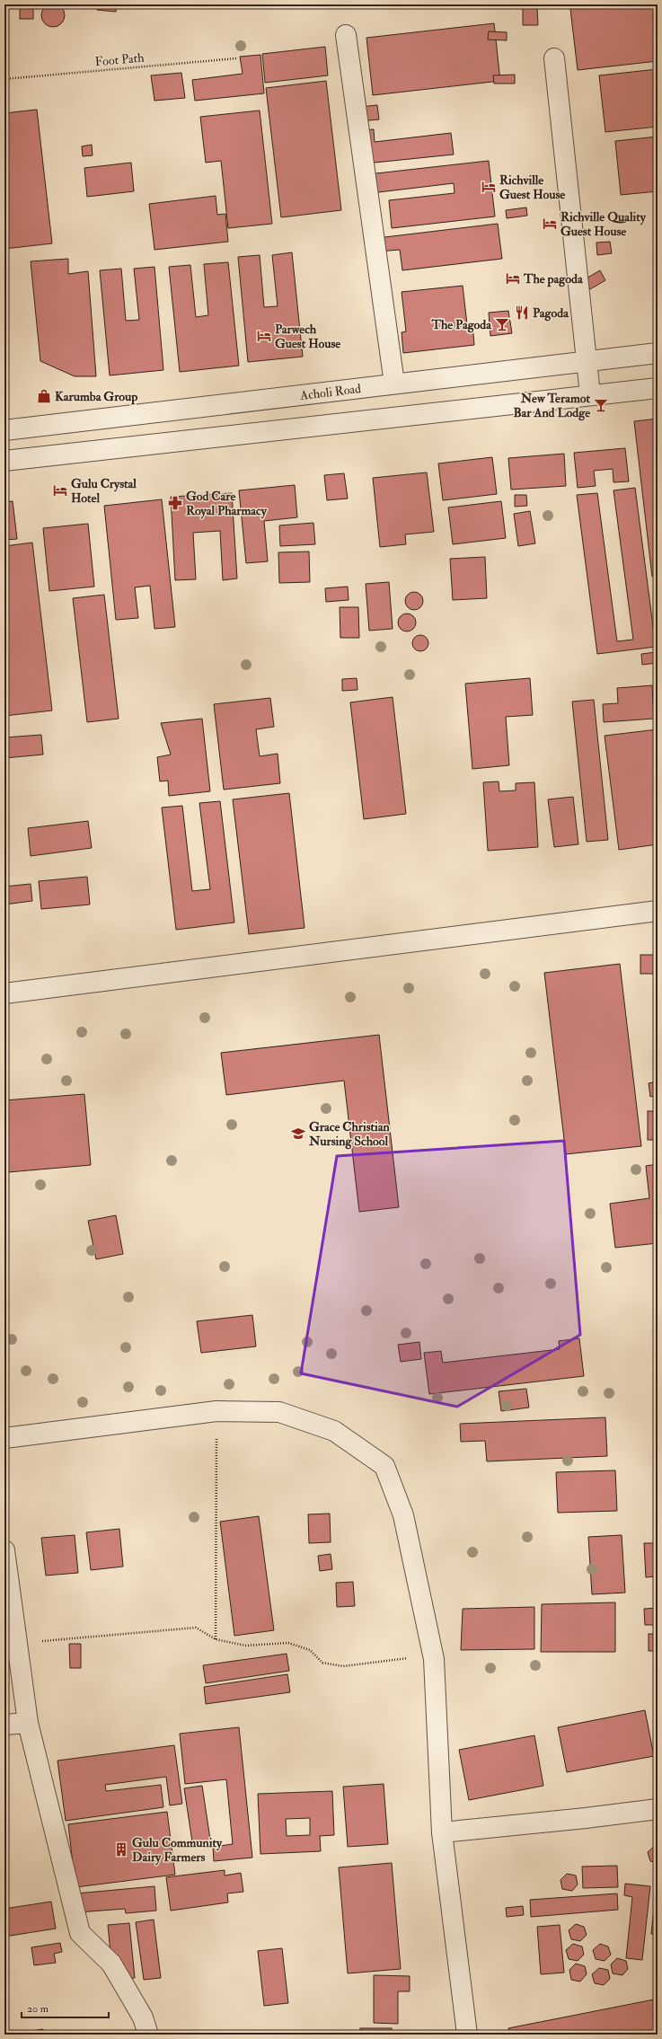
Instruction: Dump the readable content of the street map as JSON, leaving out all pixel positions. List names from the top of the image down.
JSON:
{
  "streets": {
    "street": ["Acholi Road"],
    "path": ["Foot Path"]
  },
  "places": {
    "hotel": [
      "Richville Guest House",
      "Richville Quality Guest House",
      "The pagoda",
      "Parwech Guest House",
      "Gulu Crystal Hotel"
    ],
    "restaurant": ["Pagoda"],
    "bar": ["The Pagoda", "New Teramot Bar And Lodge"],
    "shop": ["Karumba Group"],
    "pharmacy": ["God Care Royal Pharmacy"],
    "school or university": ["Grace Christian Nursing School"],
    "building": ["Gulu Community Dairy Farmers"]
  },
  "scale_bar": "20 m"
}
